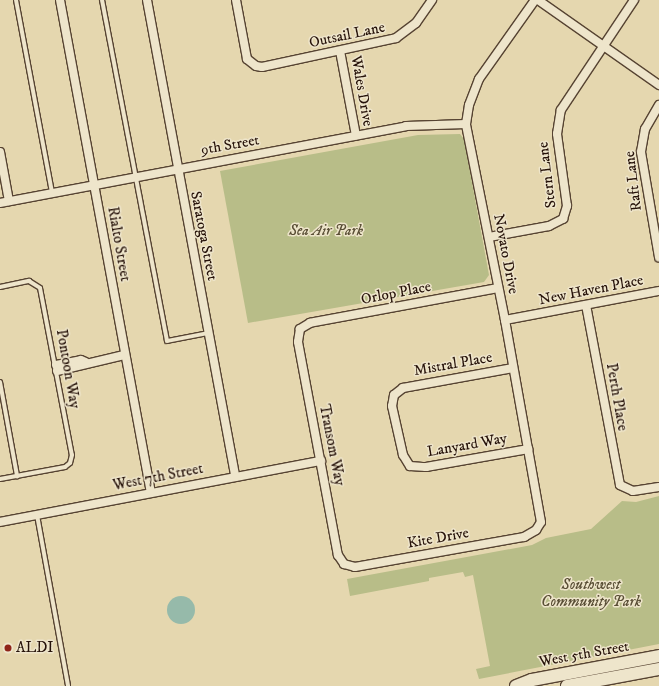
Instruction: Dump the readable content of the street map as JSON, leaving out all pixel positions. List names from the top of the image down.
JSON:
{
  "streets": {
    "main road": ["West 5th Street"],
    "street": [
      "Outsail Lane",
      "Wales Drive",
      "9th Street",
      "Stern Lane",
      "Raft Lane",
      "Saratoga Street",
      "Rialto Street",
      "Novato Drive",
      "New Haven Place",
      "Orlop Place",
      "Mistral Place",
      "Perth Place",
      "Transom Way",
      "Lanyard Way",
      "West 7th Street",
      "Kite Drive"
    ],
    "lane": ["Pontoon Way"]
  },
  "crossings": [
    ["Outsail Lane", "Wales Drive"],
    ["Wales Drive", "9th Street"],
    ["9th Street", "Saratoga Street"],
    ["9th Street", "Rialto Street"],
    ["9th Street", "Novato Drive"],
    ["Stern Lane", "Novato Drive"],
    ["Saratoga Street", "West 7th Street"],
    ["Rialto Street", "West 7th Street"],
    ["Novato Drive", "New Haven Place"],
    ["Novato Drive", "Orlop Place"],
    ["Novato Drive", "Mistral Place"],
    ["Novato Drive", "Lanyard Way"],
    ["Novato Drive", "Kite Drive"],
    ["New Haven Place", "Perth Place"],
    ["Orlop Place", "Transom Way"],
    ["Mistral Place", "Lanyard Way"],
    ["Transom Way", "West 7th Street"],
    ["Transom Way", "Kite Drive"]
  ],
  "parks": ["Sea Air Park", "Southwest Community Park"],
  "places": ["ALDI"]
}
